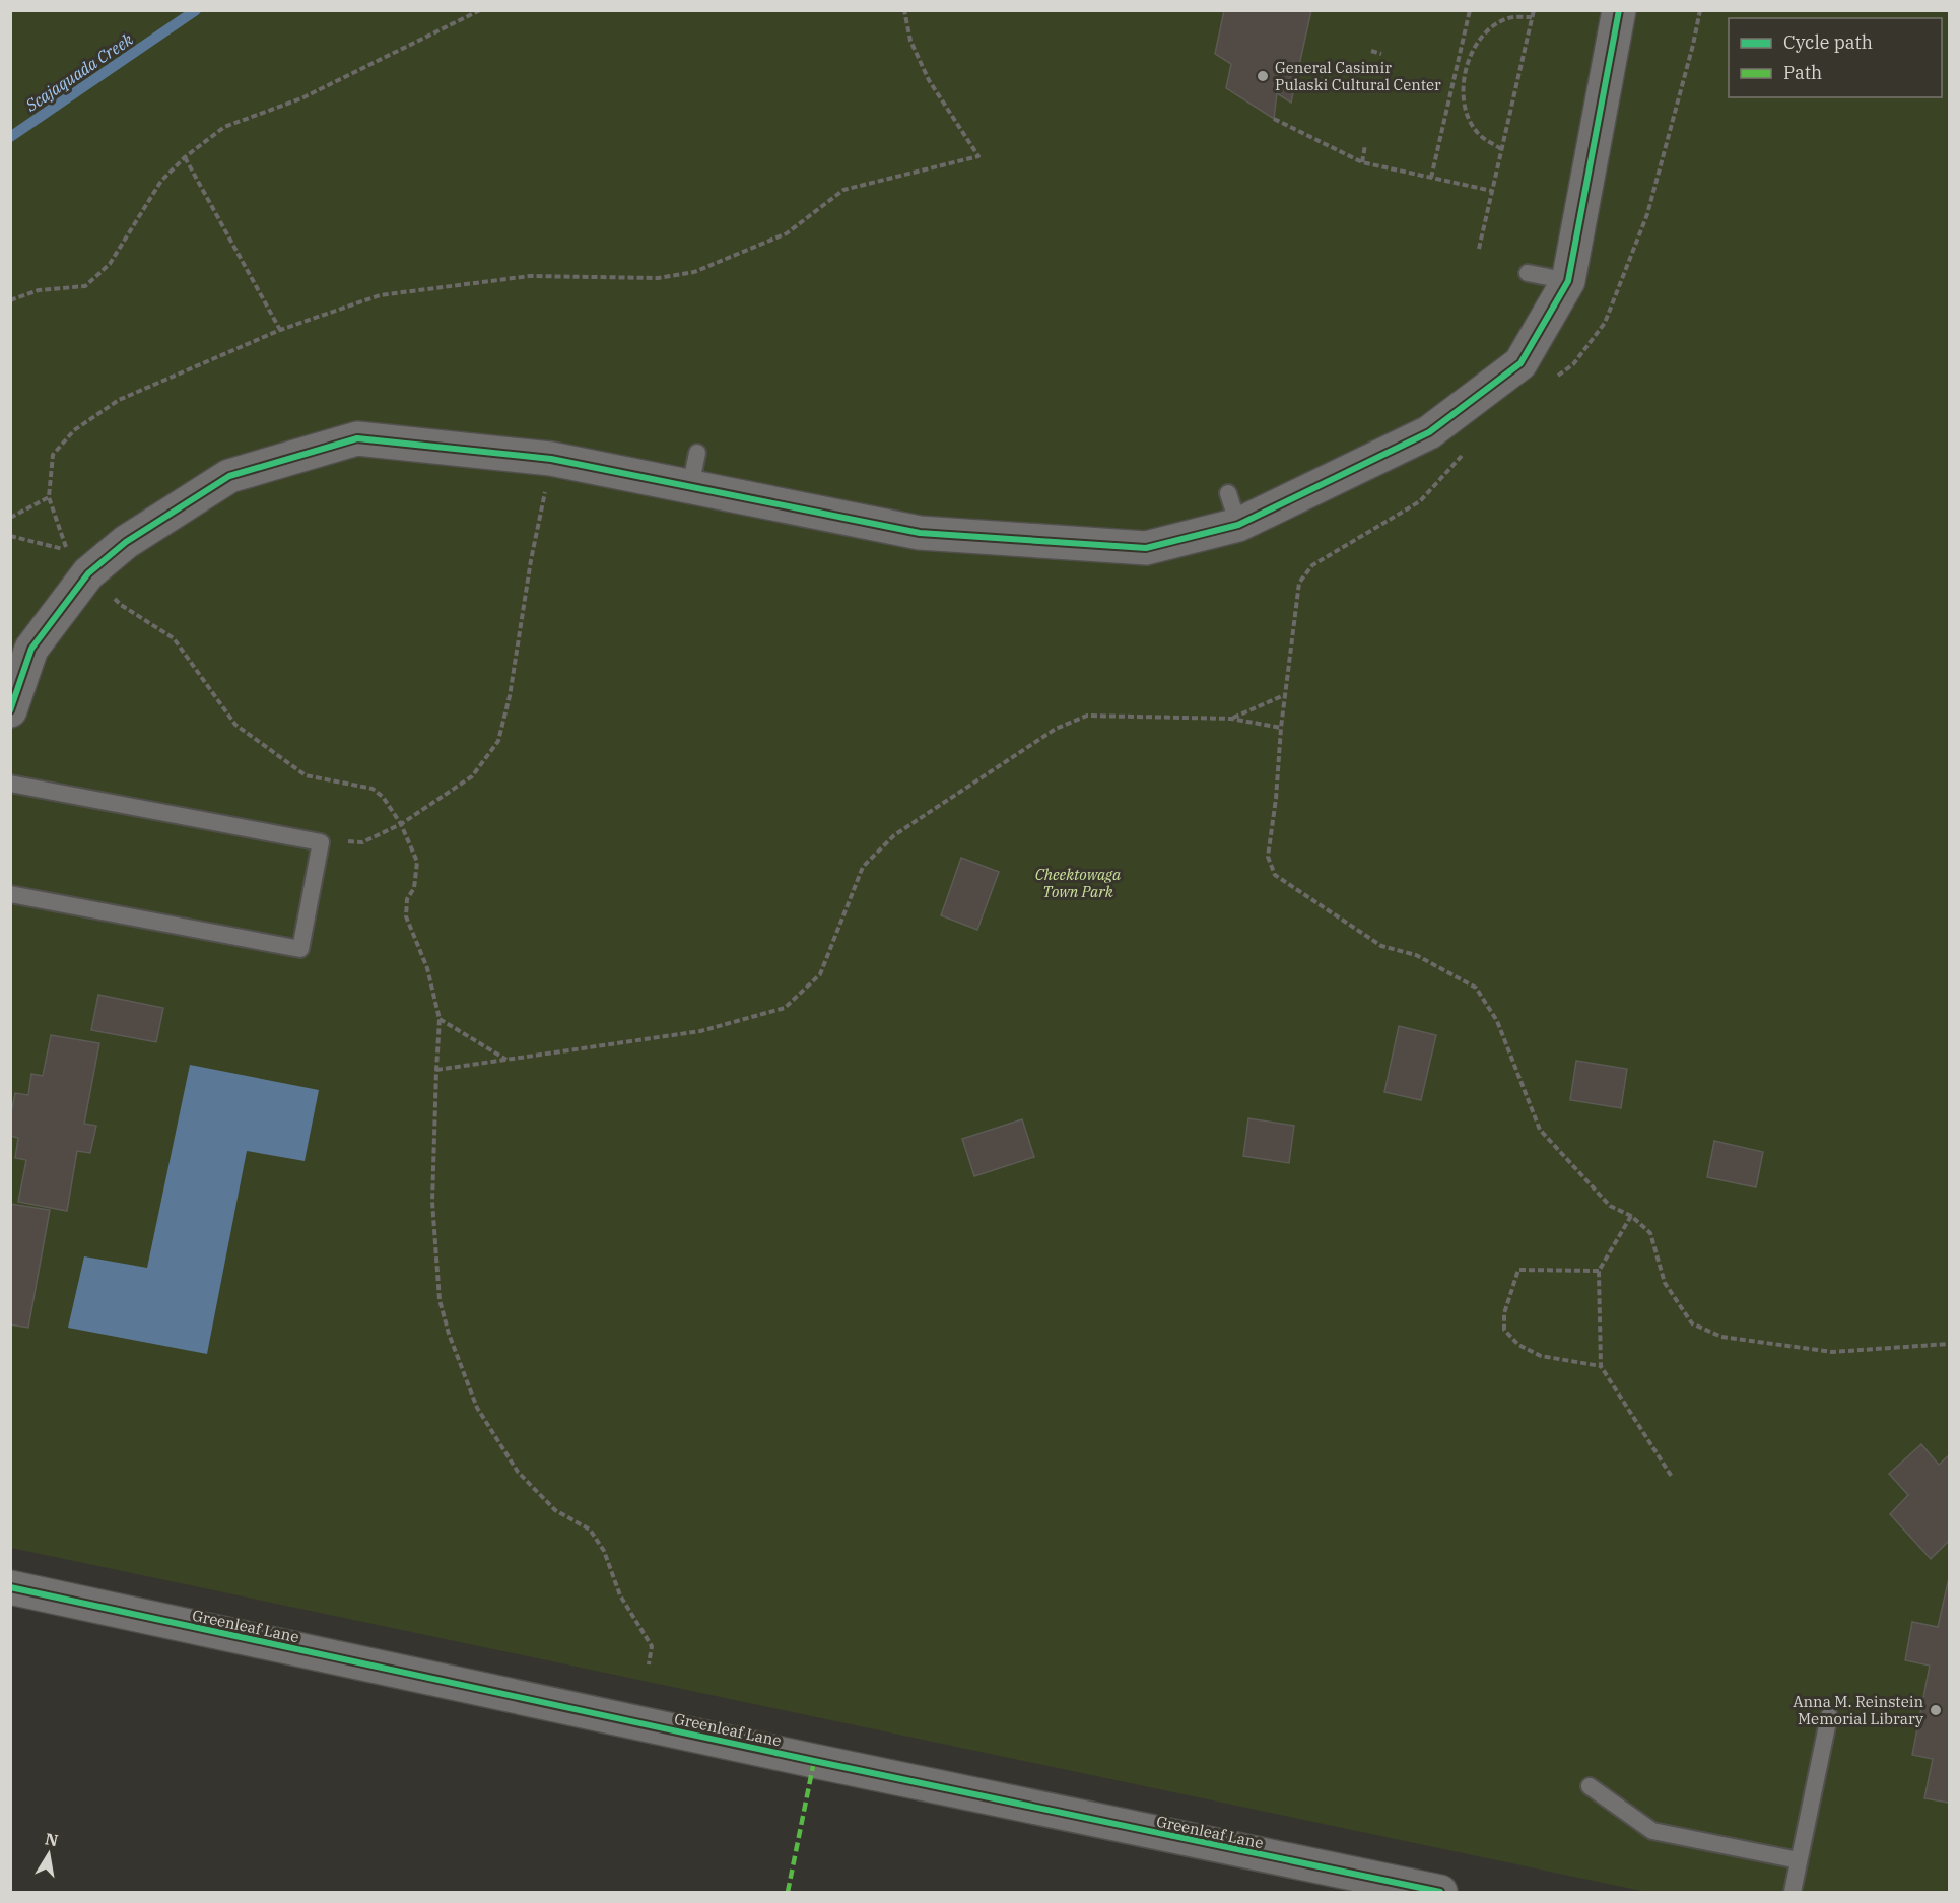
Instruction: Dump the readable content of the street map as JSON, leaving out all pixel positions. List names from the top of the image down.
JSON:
{
  "streets": {
    "street": ["Greenleaf Lane"]
  },
  "water": ["Scajaquada Creek"],
  "parks": ["Cheektowaga Town Park"],
  "places": ["General Casimir Pulaski Cultural Center", "Anna M. Reinstein Memorial Library"],
  "legend": ["Cycle path", "Path"],
  "north": "top"
}
